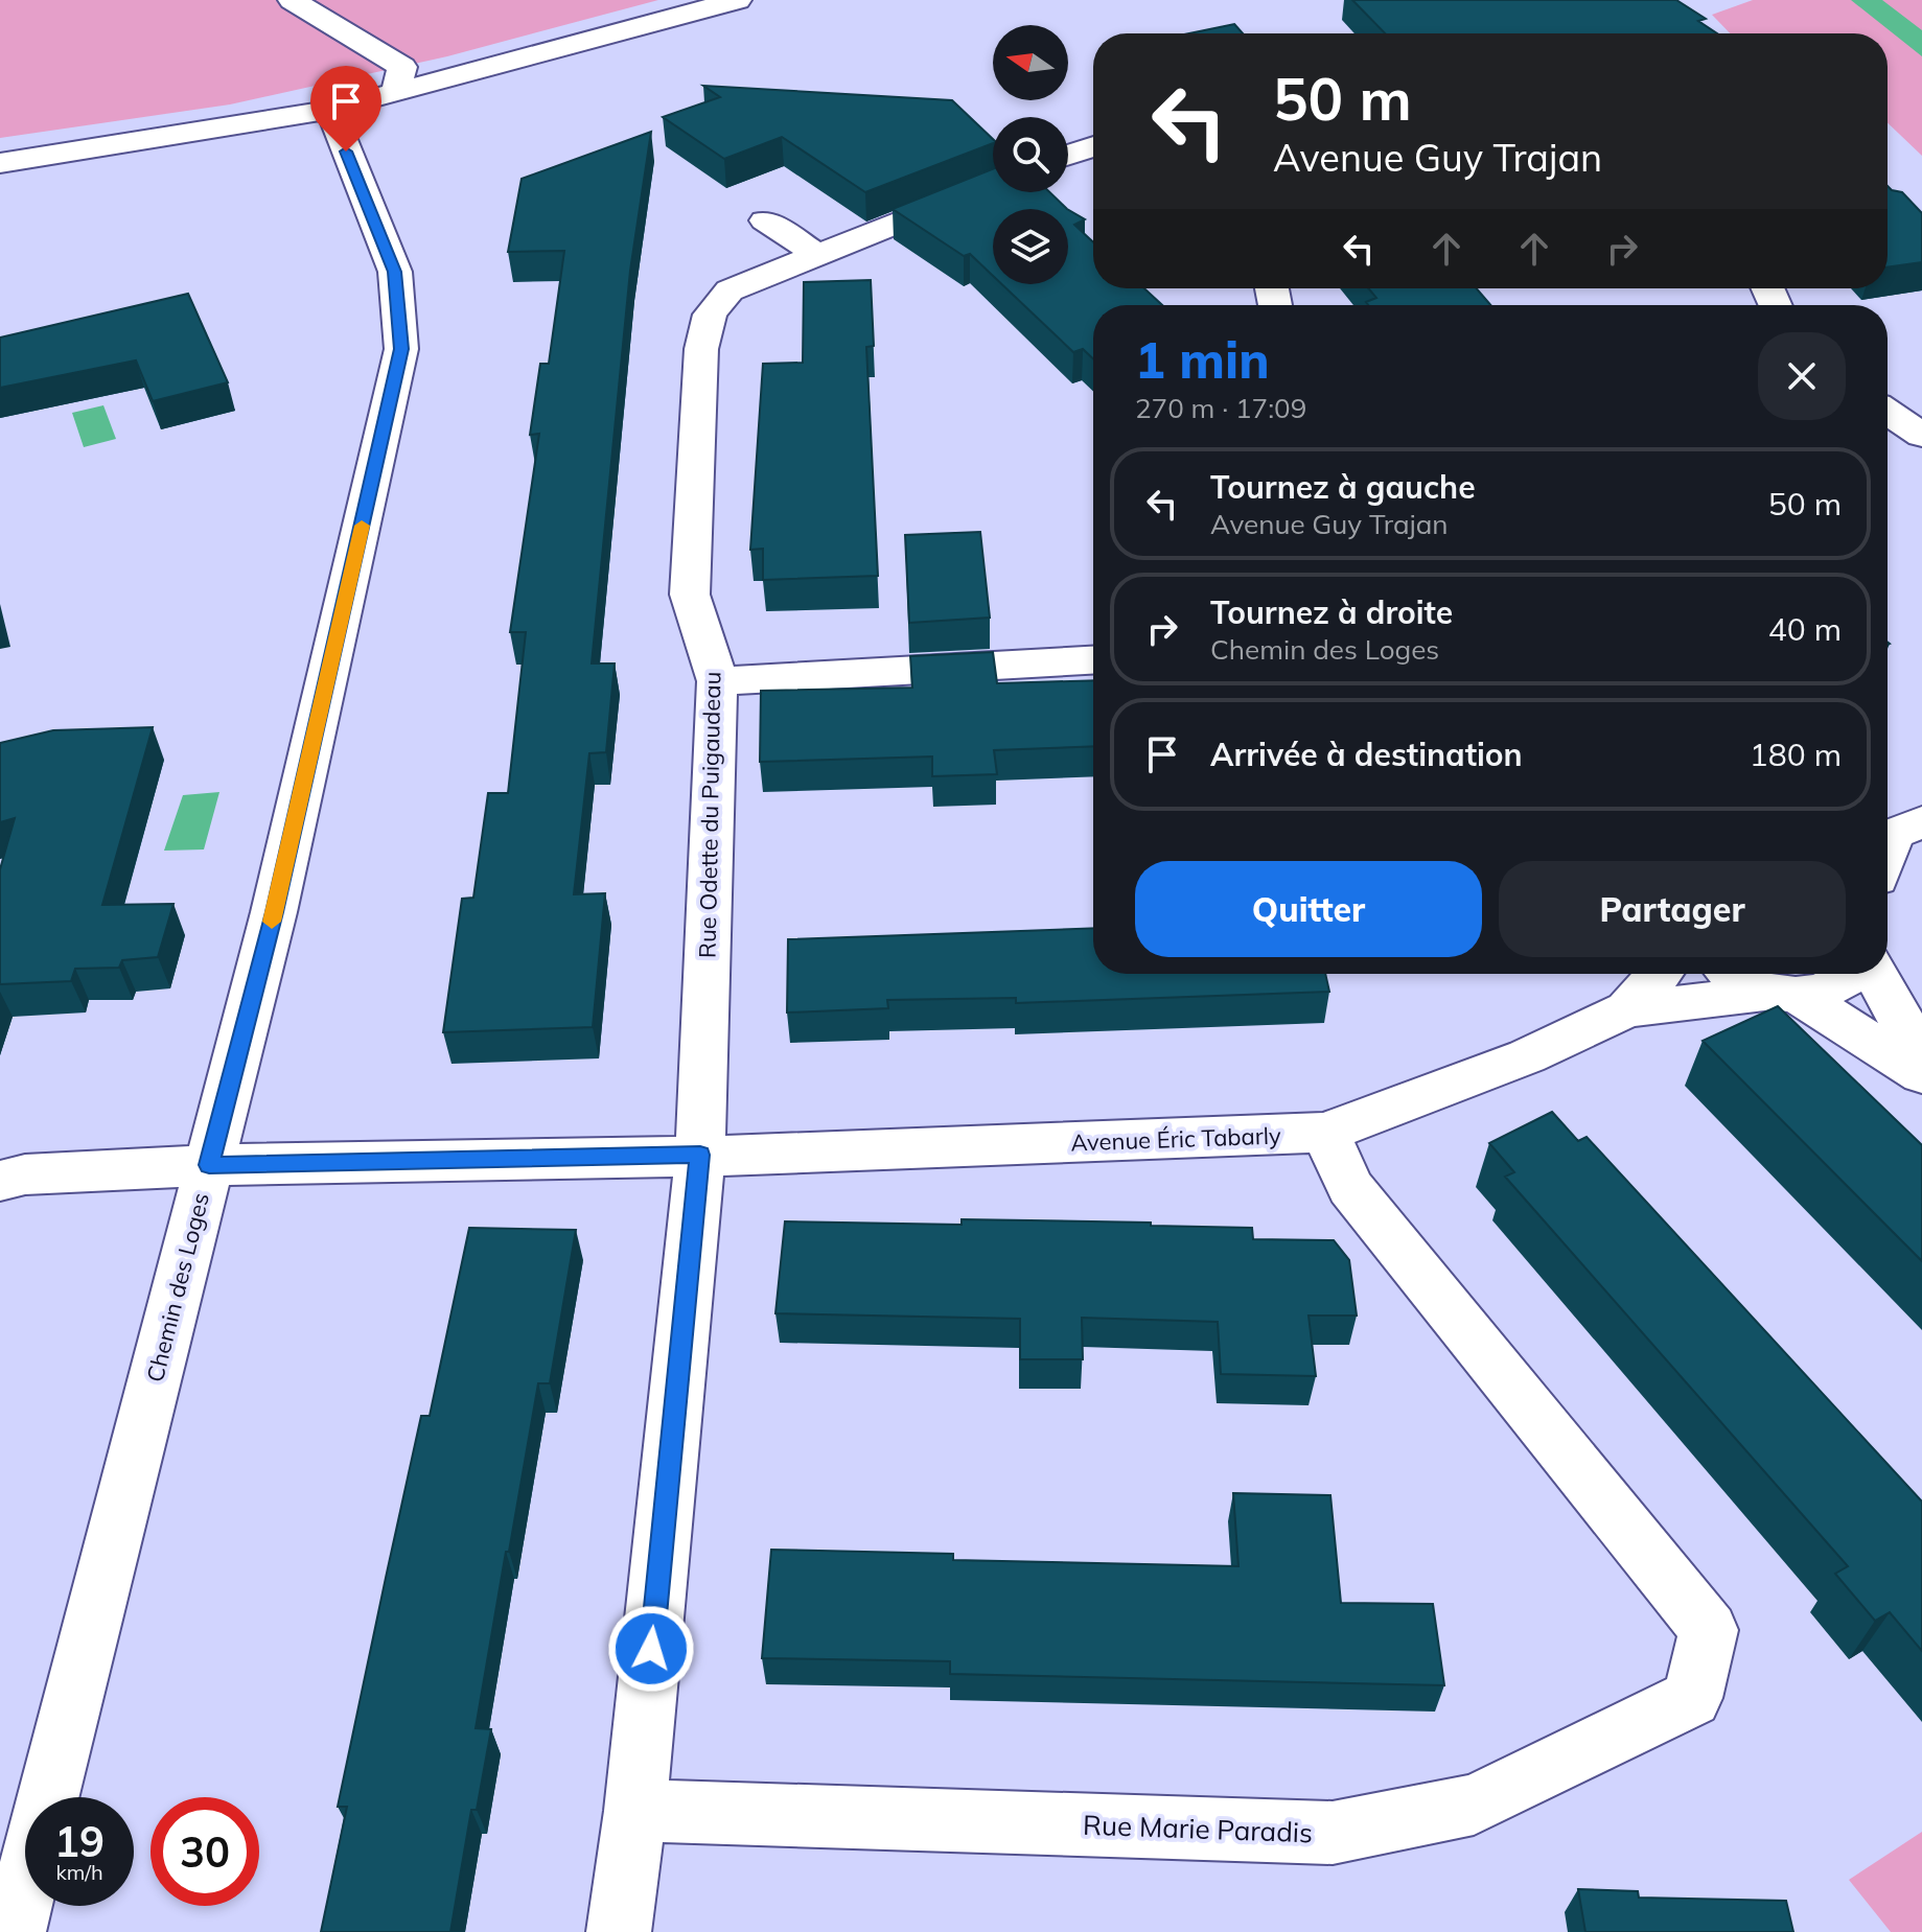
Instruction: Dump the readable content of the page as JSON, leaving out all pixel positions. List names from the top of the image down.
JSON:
{
  "streets": {
    "street": [
      "Rue Odette du Puigaudeau",
      "Avenue Éric Tabarly",
      "Chemin des Loges",
      "Rue Marie Paradis"
    ]
  },
  "crossings": [
    ["Rue Odette du Puigaudeau", "Avenue Éric Tabarly"],
    ["Avenue Éric Tabarly", "Chemin des Loges"],
    ["Avenue Éric Tabarly", "Rue Marie Paradis"]
  ],
  "north": "left",
  "page": {
    "turn": ["50 m", "Avenue Guy Trajan"],
    "heading": ["1 min", "270 m · 17:09"],
    "list": [
      {
        "name": "Tournez à gauche",
        "note": "Avenue Guy Trajan",
        "value": "50 m"
      },
      {
        "name": "Tournez à droite",
        "note": "Chemin des Loges",
        "value": "40 m"
      },
      {
        "name": "Arrivée à destination",
        "value": "180 m"
      }
    ],
    "buttons": ["Quitter", "Partager"],
    "speed": "19 km/h",
    "limit": "30"
  }
}
